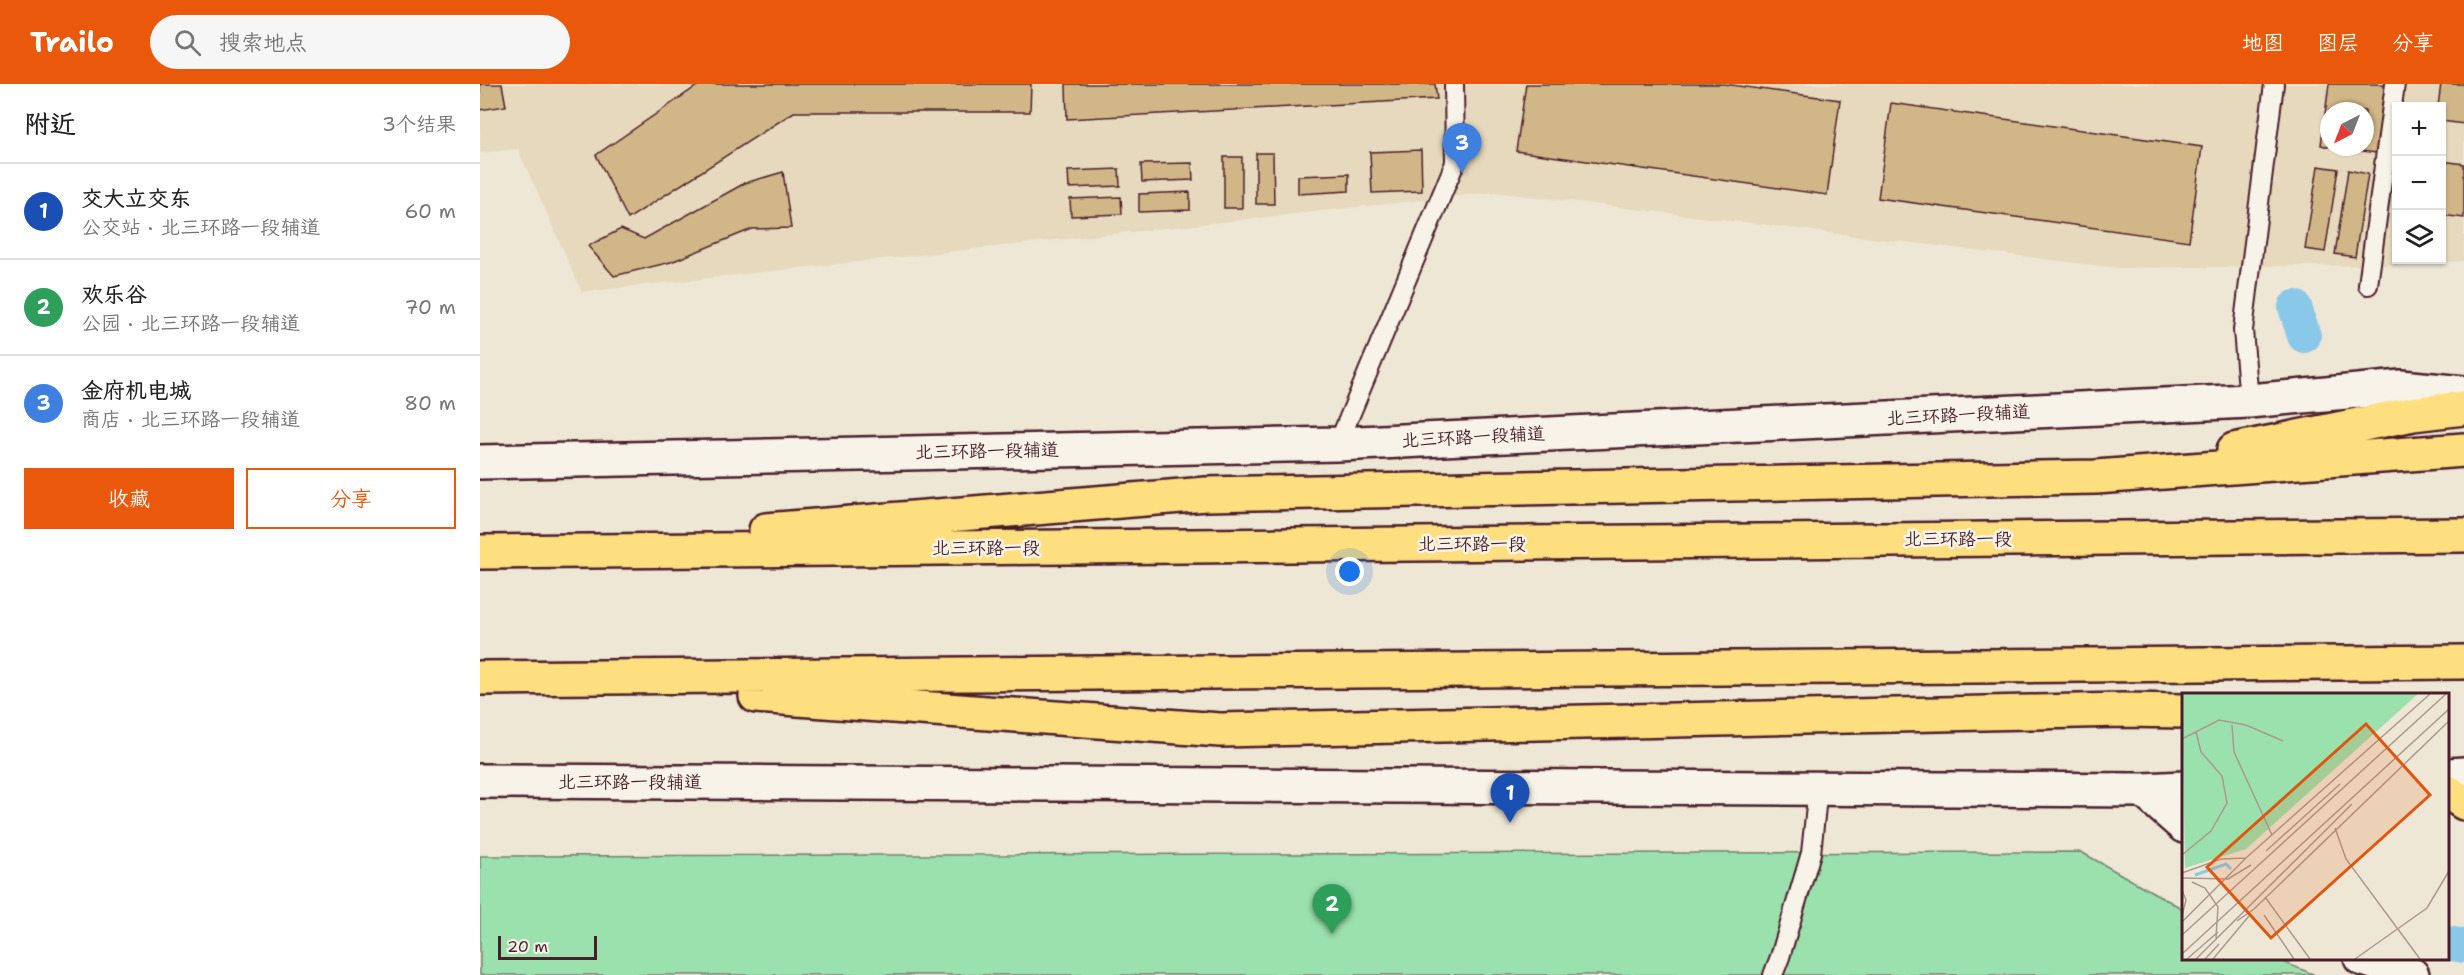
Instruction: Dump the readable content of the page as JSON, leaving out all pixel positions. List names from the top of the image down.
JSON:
{
  "streets": {
    "highway": ["北三环路一段"],
    "main road": ["北三环路一段辅道"]
  },
  "scale_bar": "20 m",
  "north": "bottom left",
  "page": {
    "header": "Trailo",
    "search": "搜索地点",
    "nav": ["地图", "图层", "分享"],
    "heading": ["附近", "3个结果"],
    "map_buttons": ["+", "−"],
    "pins": ["3", "1", "2"],
    "list": [
      {
        "mark": "1",
        "name": "交大立交东",
        "note": "公交站 · 北三环路一段辅道",
        "value": "60 m"
      },
      {
        "mark": "2",
        "name": "欢乐谷",
        "note": "公园 · 北三环路一段辅道",
        "value": "70 m"
      },
      {
        "mark": "3",
        "name": "金府机电城",
        "note": "商店 · 北三环路一段辅道",
        "value": "80 m"
      }
    ],
    "buttons": ["收藏", "分享"],
    "scale": "20 m"
  }
}
